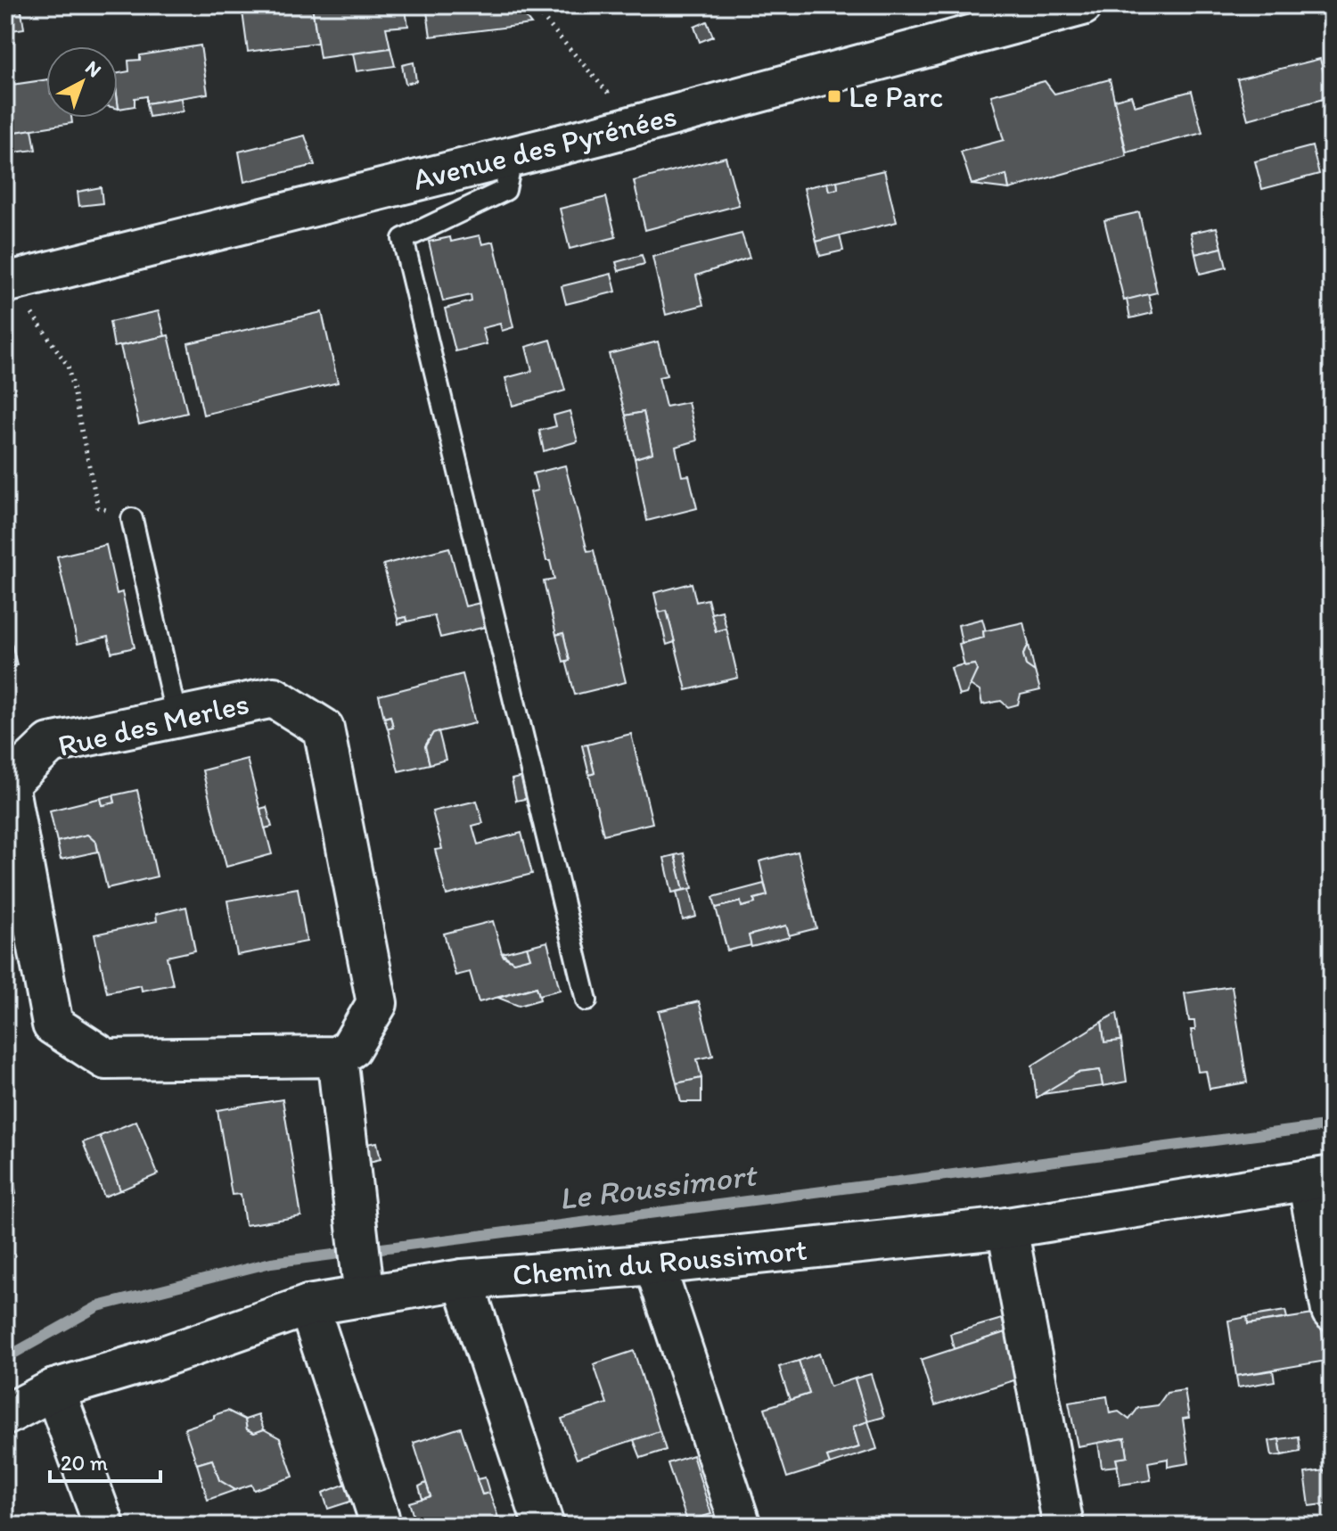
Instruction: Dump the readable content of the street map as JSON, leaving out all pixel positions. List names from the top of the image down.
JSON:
{
  "streets": {
    "street": ["Avenue des Pyrénées", "Rue des Merles", "Chemin du Roussimort"]
  },
  "water": ["Le Roussimort"],
  "places": {
    "transit": ["Le Parc"]
  },
  "scale_bar": "20 m",
  "north": "top right"
}
